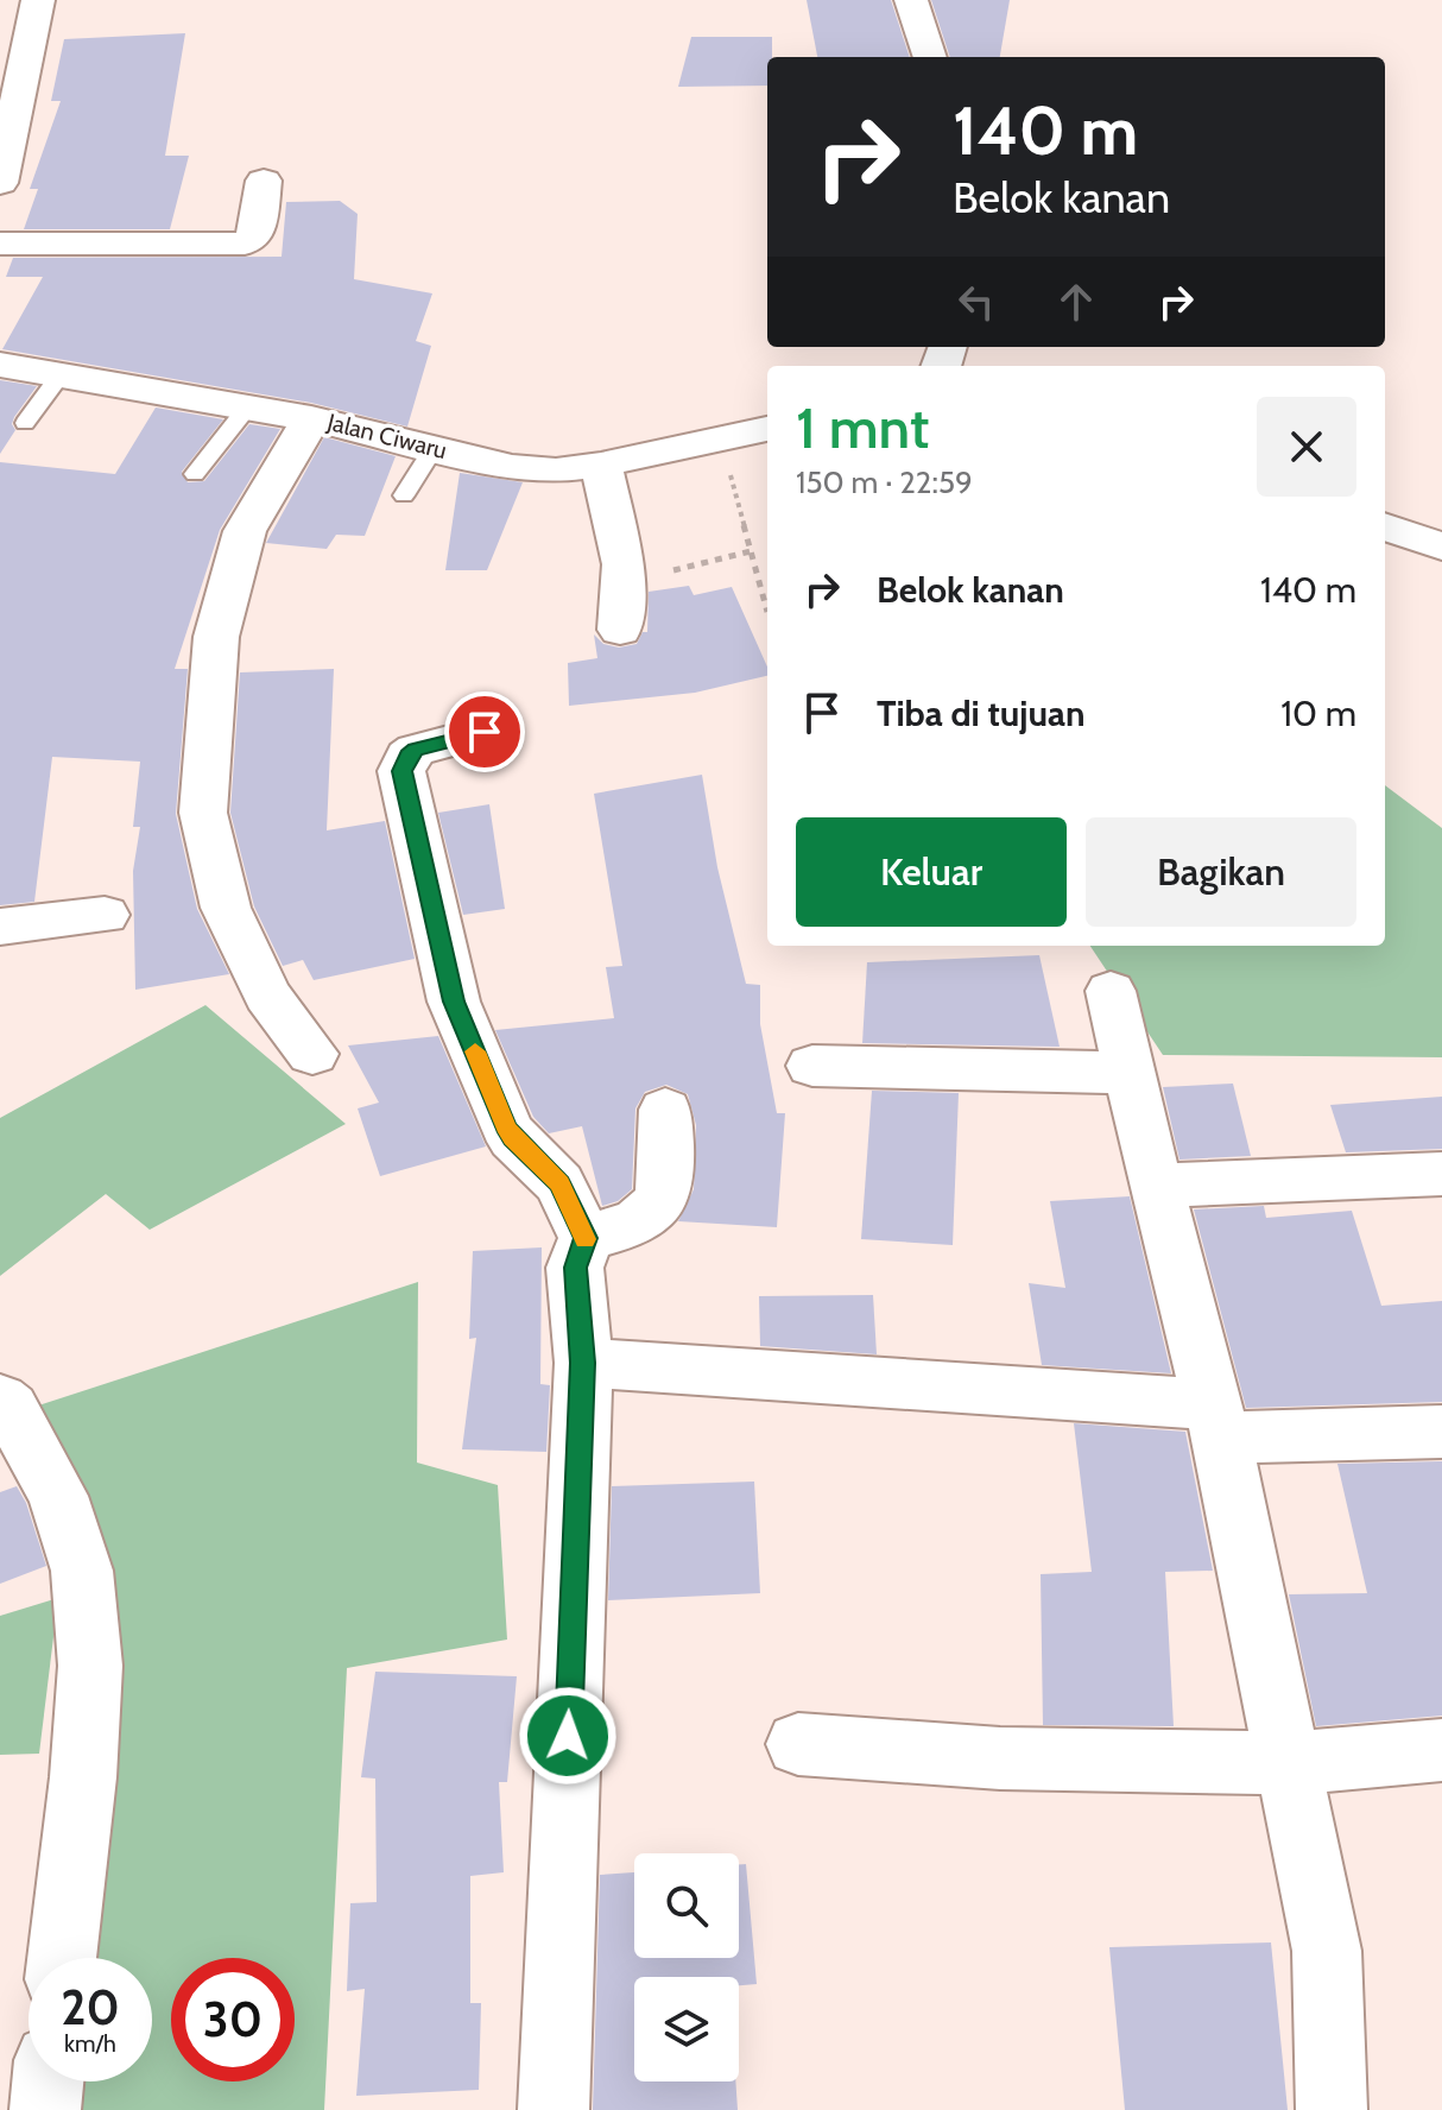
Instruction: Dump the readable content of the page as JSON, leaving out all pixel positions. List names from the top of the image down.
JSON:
{
  "streets": {
    "street": ["Jalan Ciwaru"]
  },
  "page": {
    "turn": ["140 m", "Belok kanan"],
    "heading": ["1 mnt", "150 m · 22:59"],
    "list": [
      {
        "name": "Belok kanan",
        "value": "140 m"
      },
      {
        "name": "Tiba di tujuan",
        "value": "10 m"
      }
    ],
    "buttons": ["Keluar", "Bagikan"],
    "speed": "20 km/h",
    "limit": "30"
  }
}
